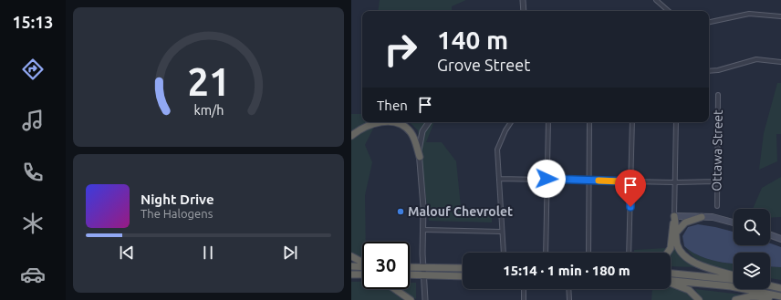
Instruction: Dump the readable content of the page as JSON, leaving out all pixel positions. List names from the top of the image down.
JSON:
{
  "streets": {
    "street": ["Ottawa Street"]
  },
  "places": ["Malouf Chevrolet"],
  "page": {
    "tabs": "15:13",
    "turn": ["140 m", "Grove Street"],
    "then": "Then",
    "song": ["Night Drive", "The Halogens"],
    "limit": "30",
    "trip": "15:14 · 1 min · 180 m",
    "gauge": ["21", "km/h"]
  }
}
